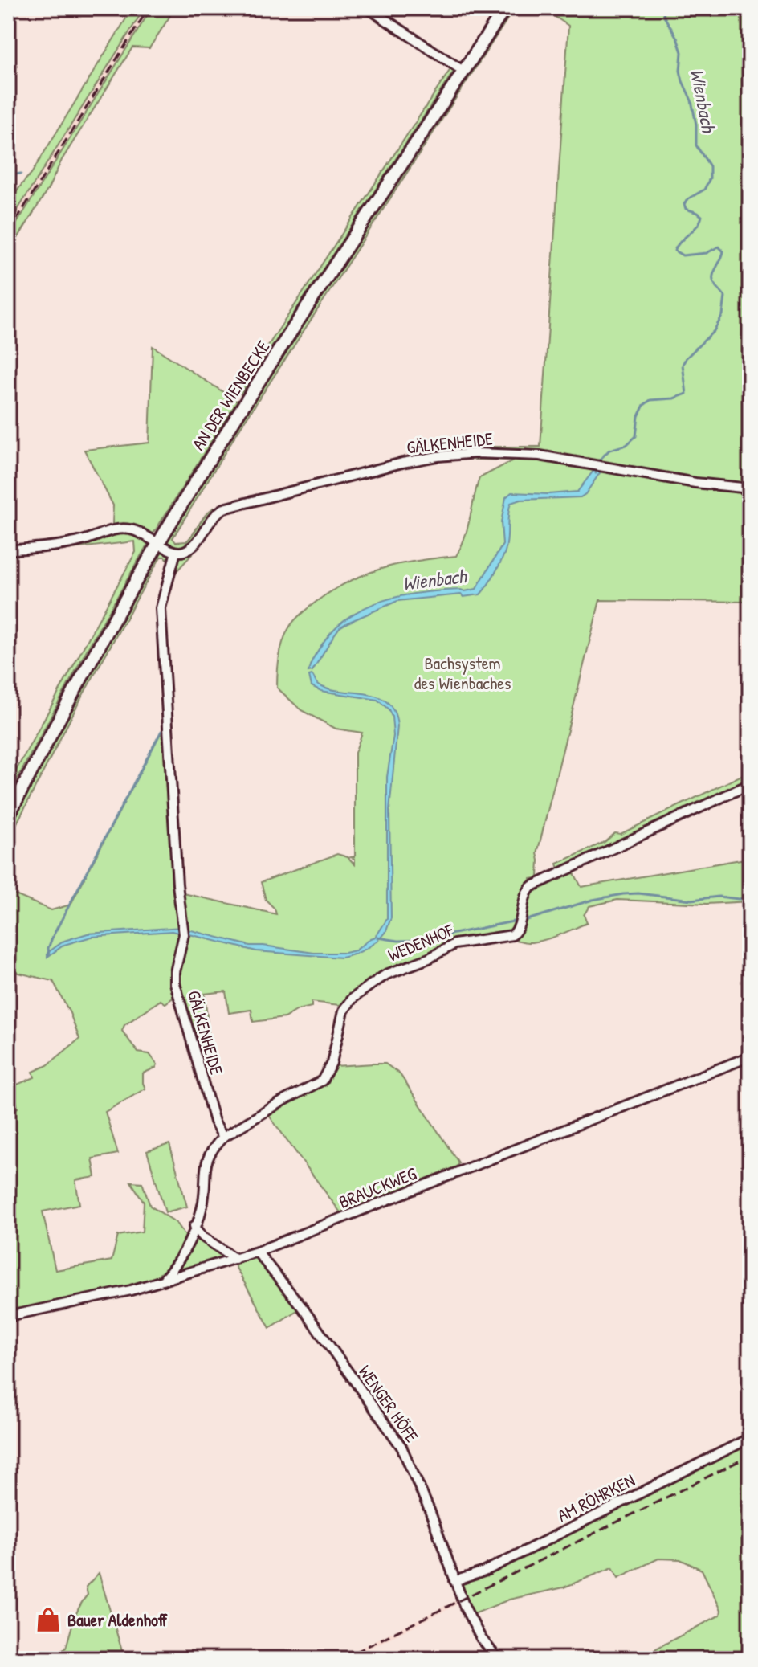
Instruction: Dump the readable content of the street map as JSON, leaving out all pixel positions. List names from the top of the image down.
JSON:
{
  "streets": {
    "street": [
      "AN DER WIENBECKE",
      "GÄLKENHEIDE",
      "WEDENHOF",
      "BRAUCKWEG",
      "WENGER HÖFE",
      "AM RÖHRKEN"
    ]
  },
  "crossings": [
    ["GÄLKENHEIDE", "WEDENHOF"],
    ["WEDENHOF", "BRAUCKWEG"],
    ["BRAUCKWEG", "WENGER HÖFE"],
    ["WENGER HÖFE", "AM RÖHRKEN"]
  ],
  "water": ["Wienbach"],
  "parks": ["Bachsystem des Wienbaches"],
  "places": {
    "shop": ["Bauer Aldenhoff"]
  }
}
